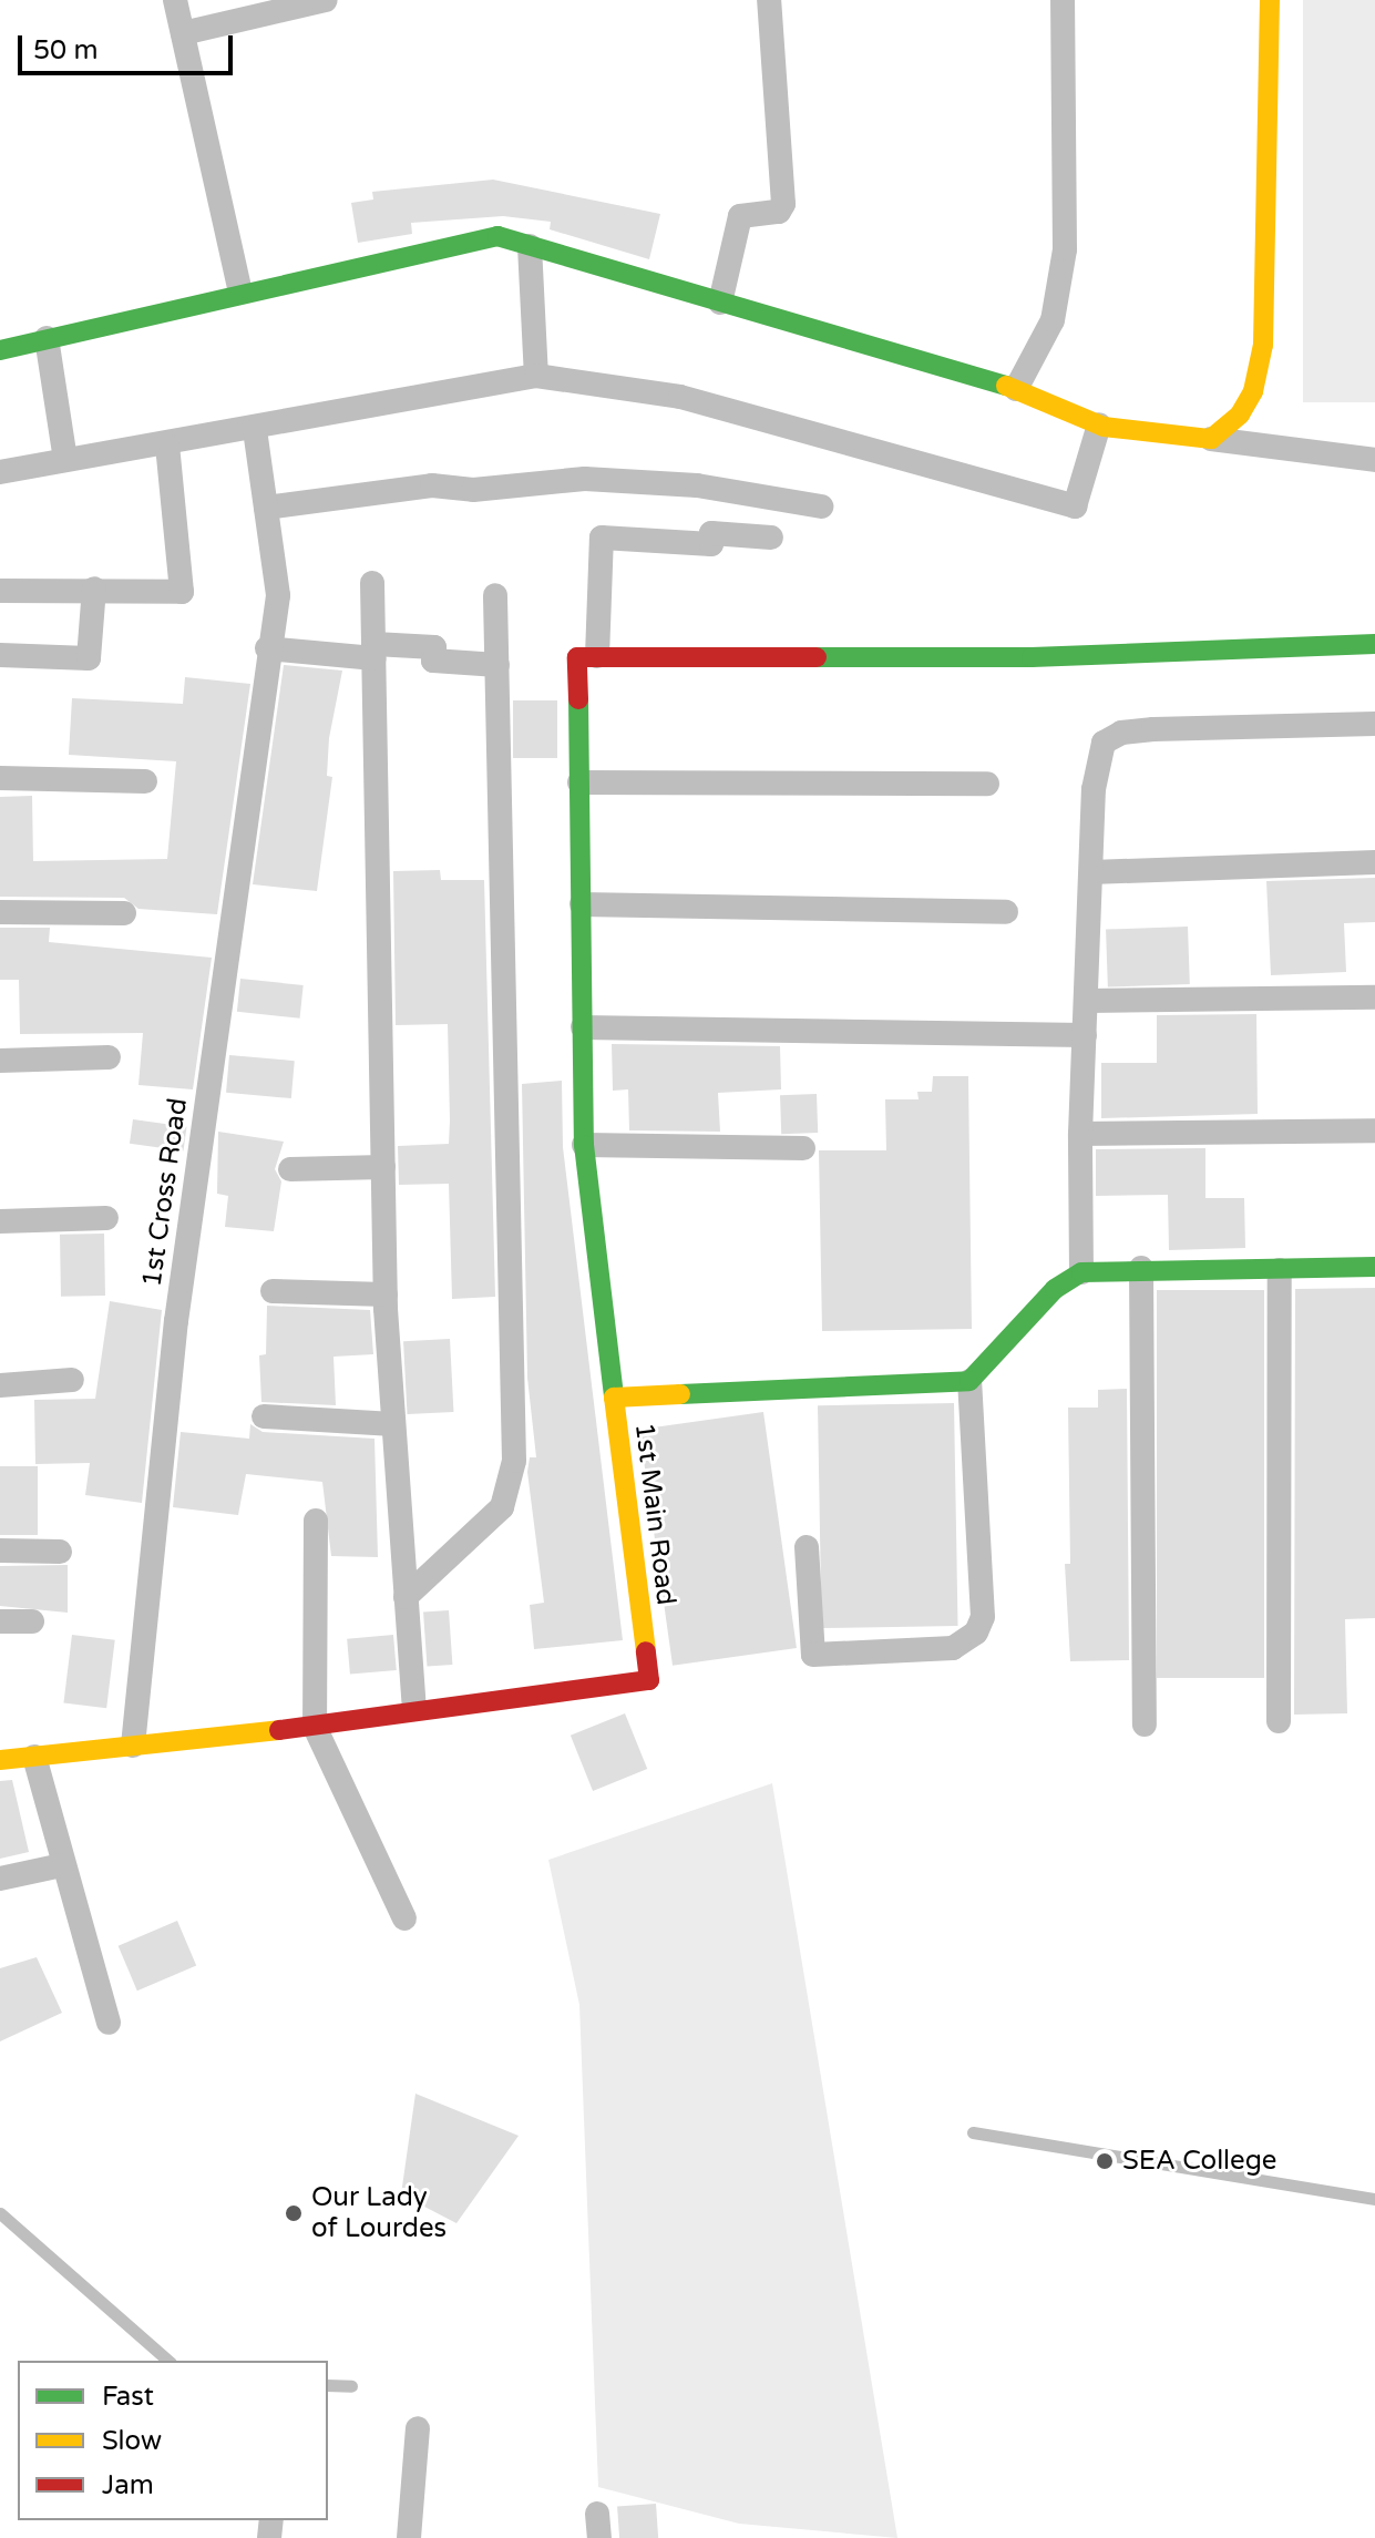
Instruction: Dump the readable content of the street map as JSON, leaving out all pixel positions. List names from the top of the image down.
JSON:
{
  "streets": {
    "street": ["1st Cross Road", "1st Main Road"]
  },
  "crossings": [
    ["1st Cross Road", "1st Main Road"]
  ],
  "places": ["SEA College", "Our Lady of Lourdes"],
  "legend": ["Fast", "Slow", "Jam"],
  "scale_bar": "50 m"
}
